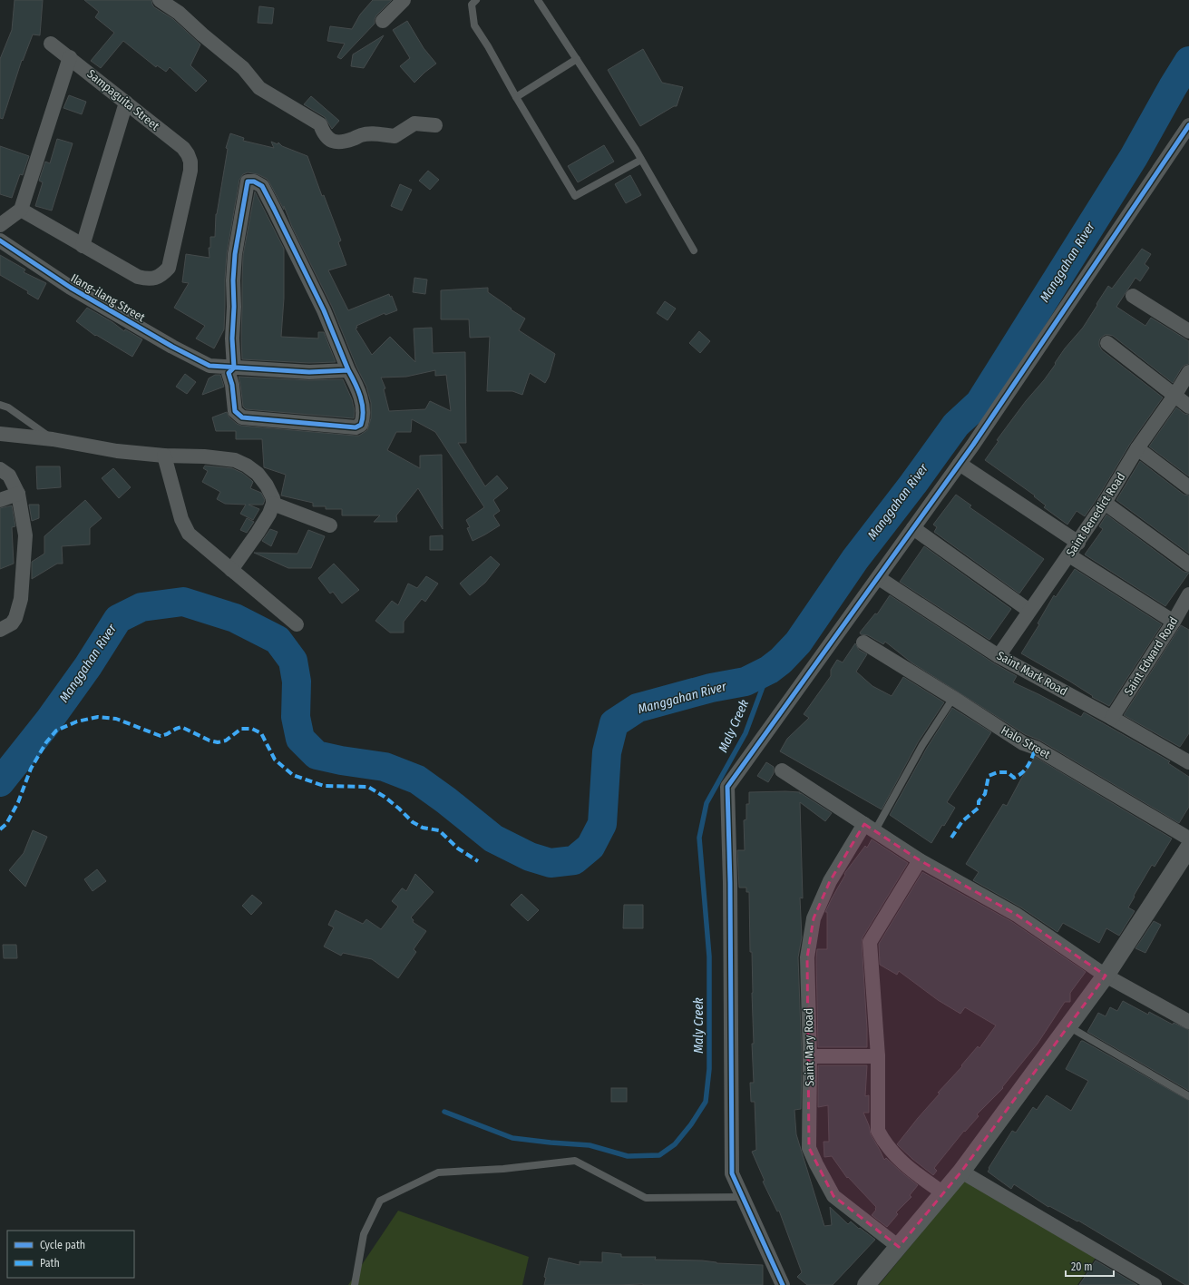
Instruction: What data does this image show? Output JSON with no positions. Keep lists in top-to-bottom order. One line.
{"streets":{"street":["Sampaguita Street","Ilang-ilang Street","Saint Benedict Road","Saint Edward Road","Saint Mark Road","Halo Street","Saint Mary Road"]},"crossings":[["Saint Benedict Road","Saint Mark Road"],["Saint Edward Road","Saint Mark Road"]],"water":["Manggahan River","Maly Creek"],"legend":["Cycle path","Path"],"scale_bar":"20 m"}
